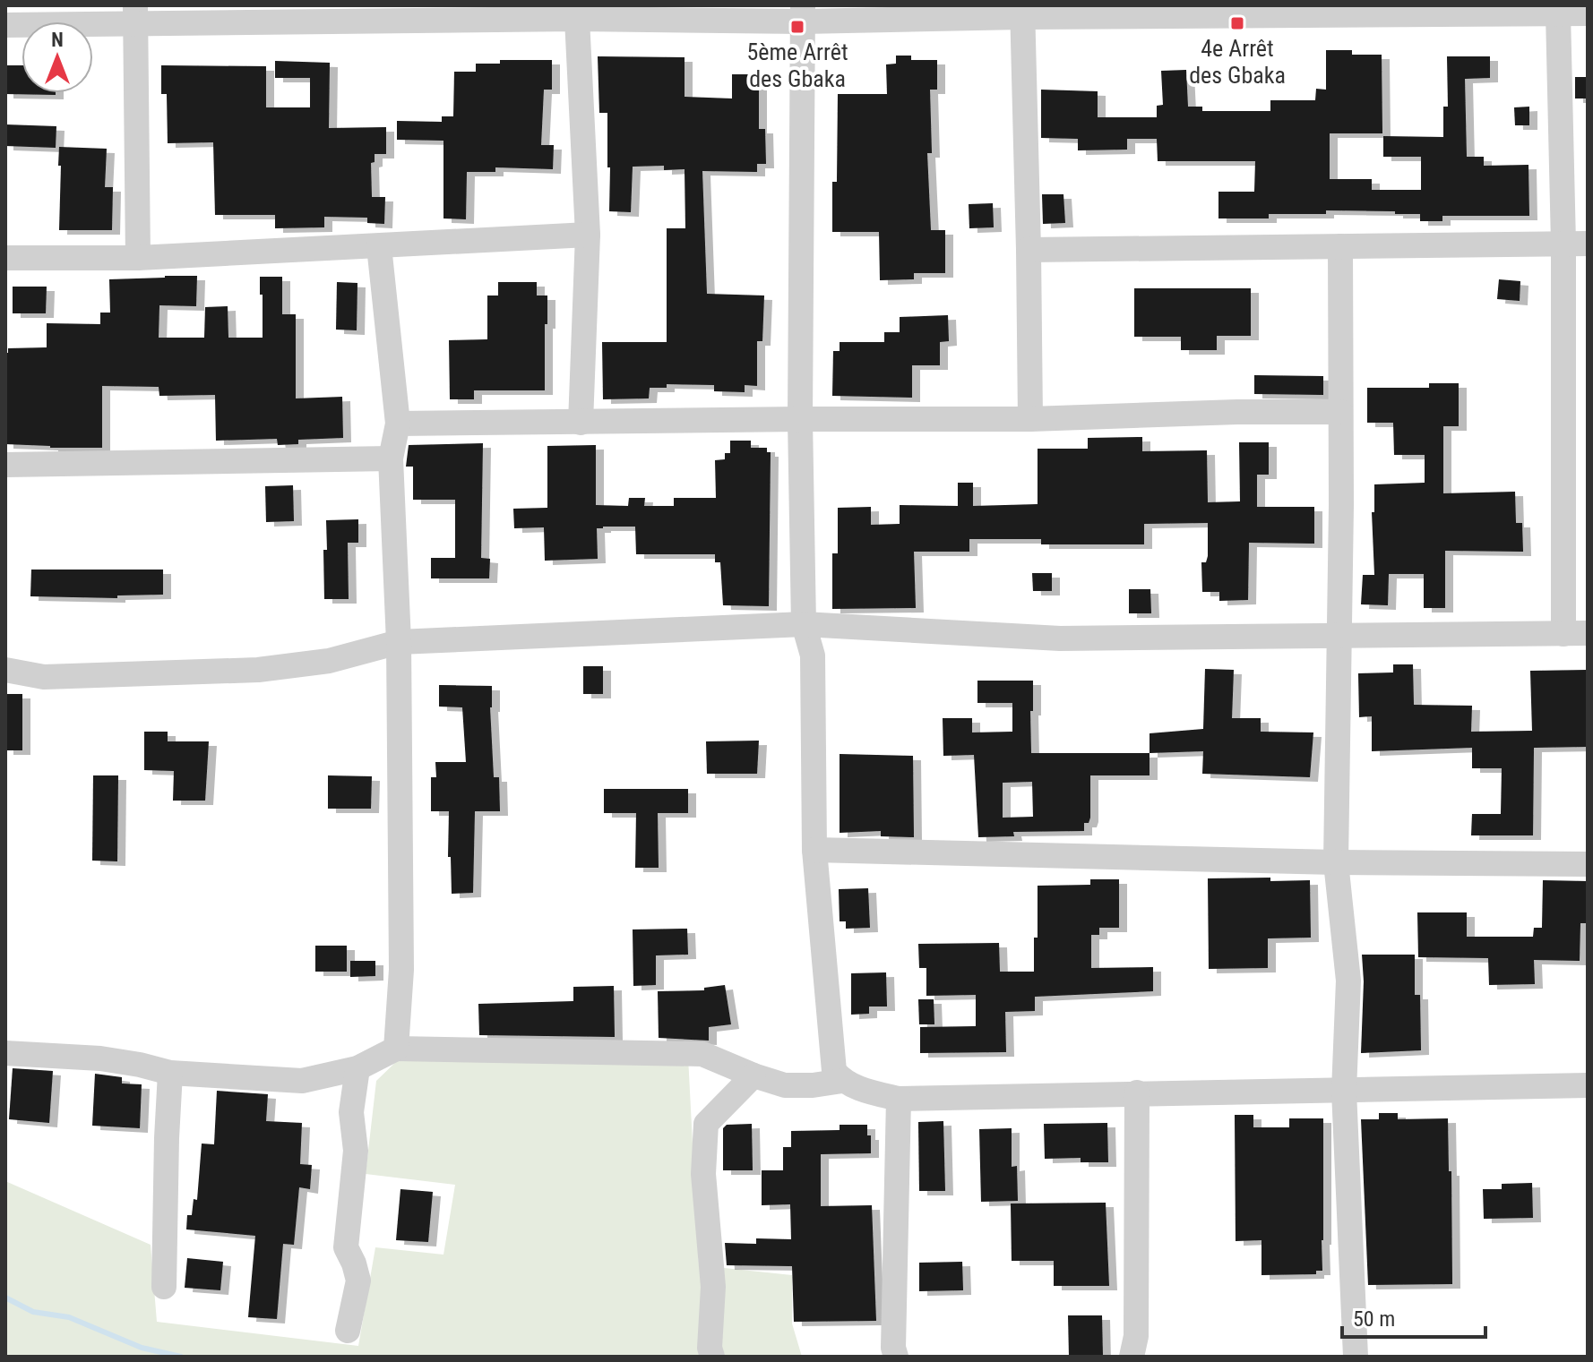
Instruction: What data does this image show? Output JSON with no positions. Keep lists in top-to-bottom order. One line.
{"places":{"transit":["4e Arrêt des Gbaka","5ème Arrêt des Gbaka"]},"scale_bar":"50 m","north":"top"}
